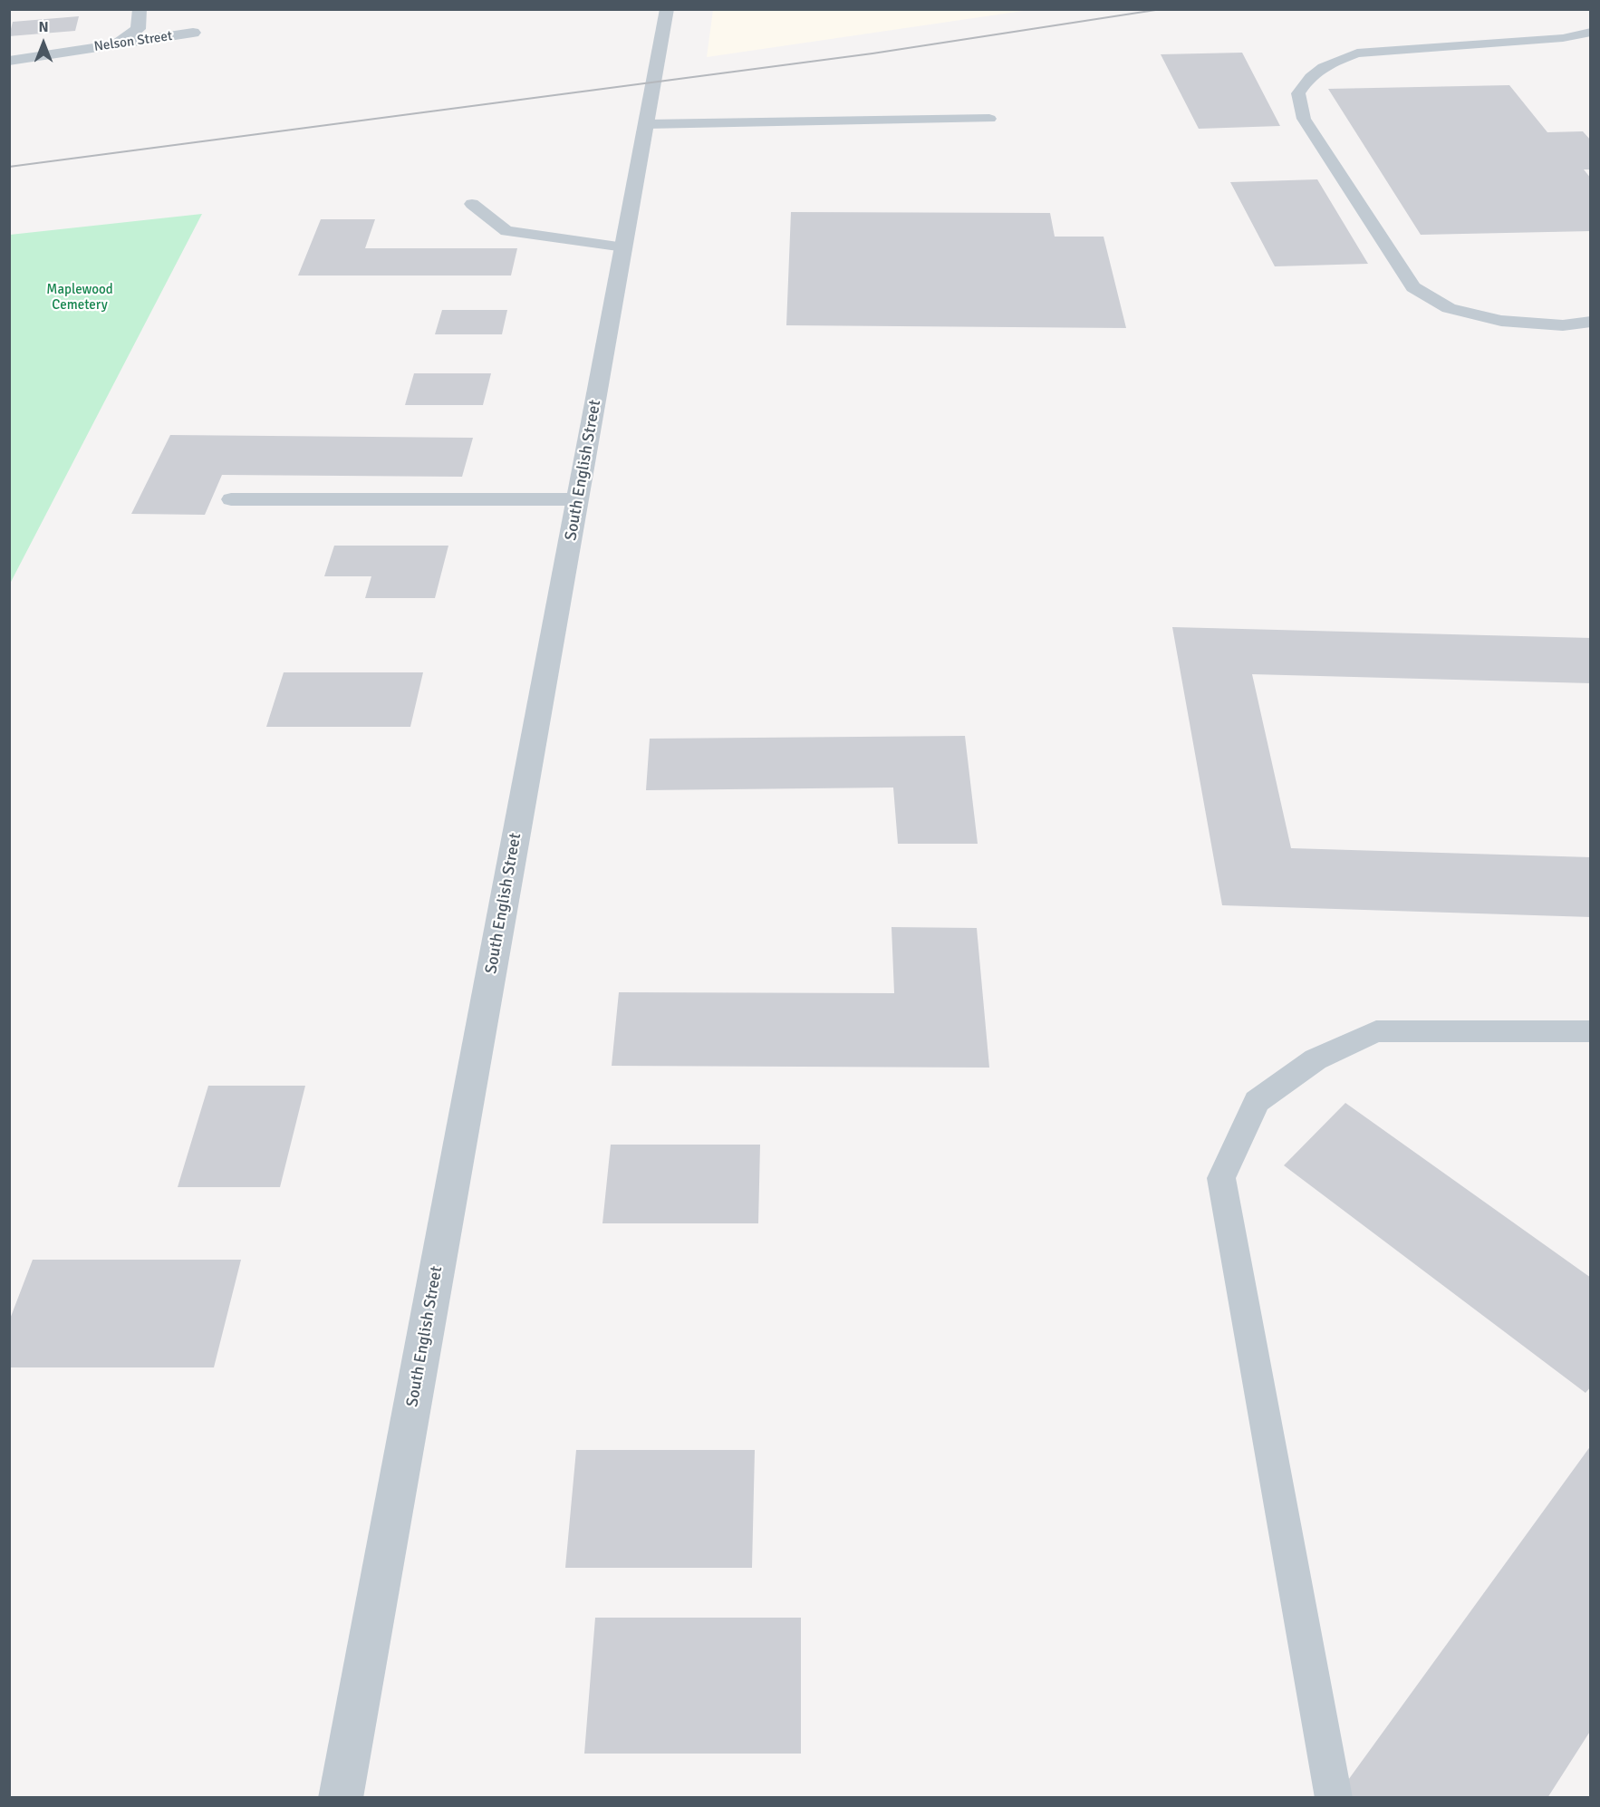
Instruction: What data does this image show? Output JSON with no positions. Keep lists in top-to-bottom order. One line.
{"streets":{"street":["Nelson Street","South English Street"]},"parks":["Maplewood Cemetery"],"north":"top"}
